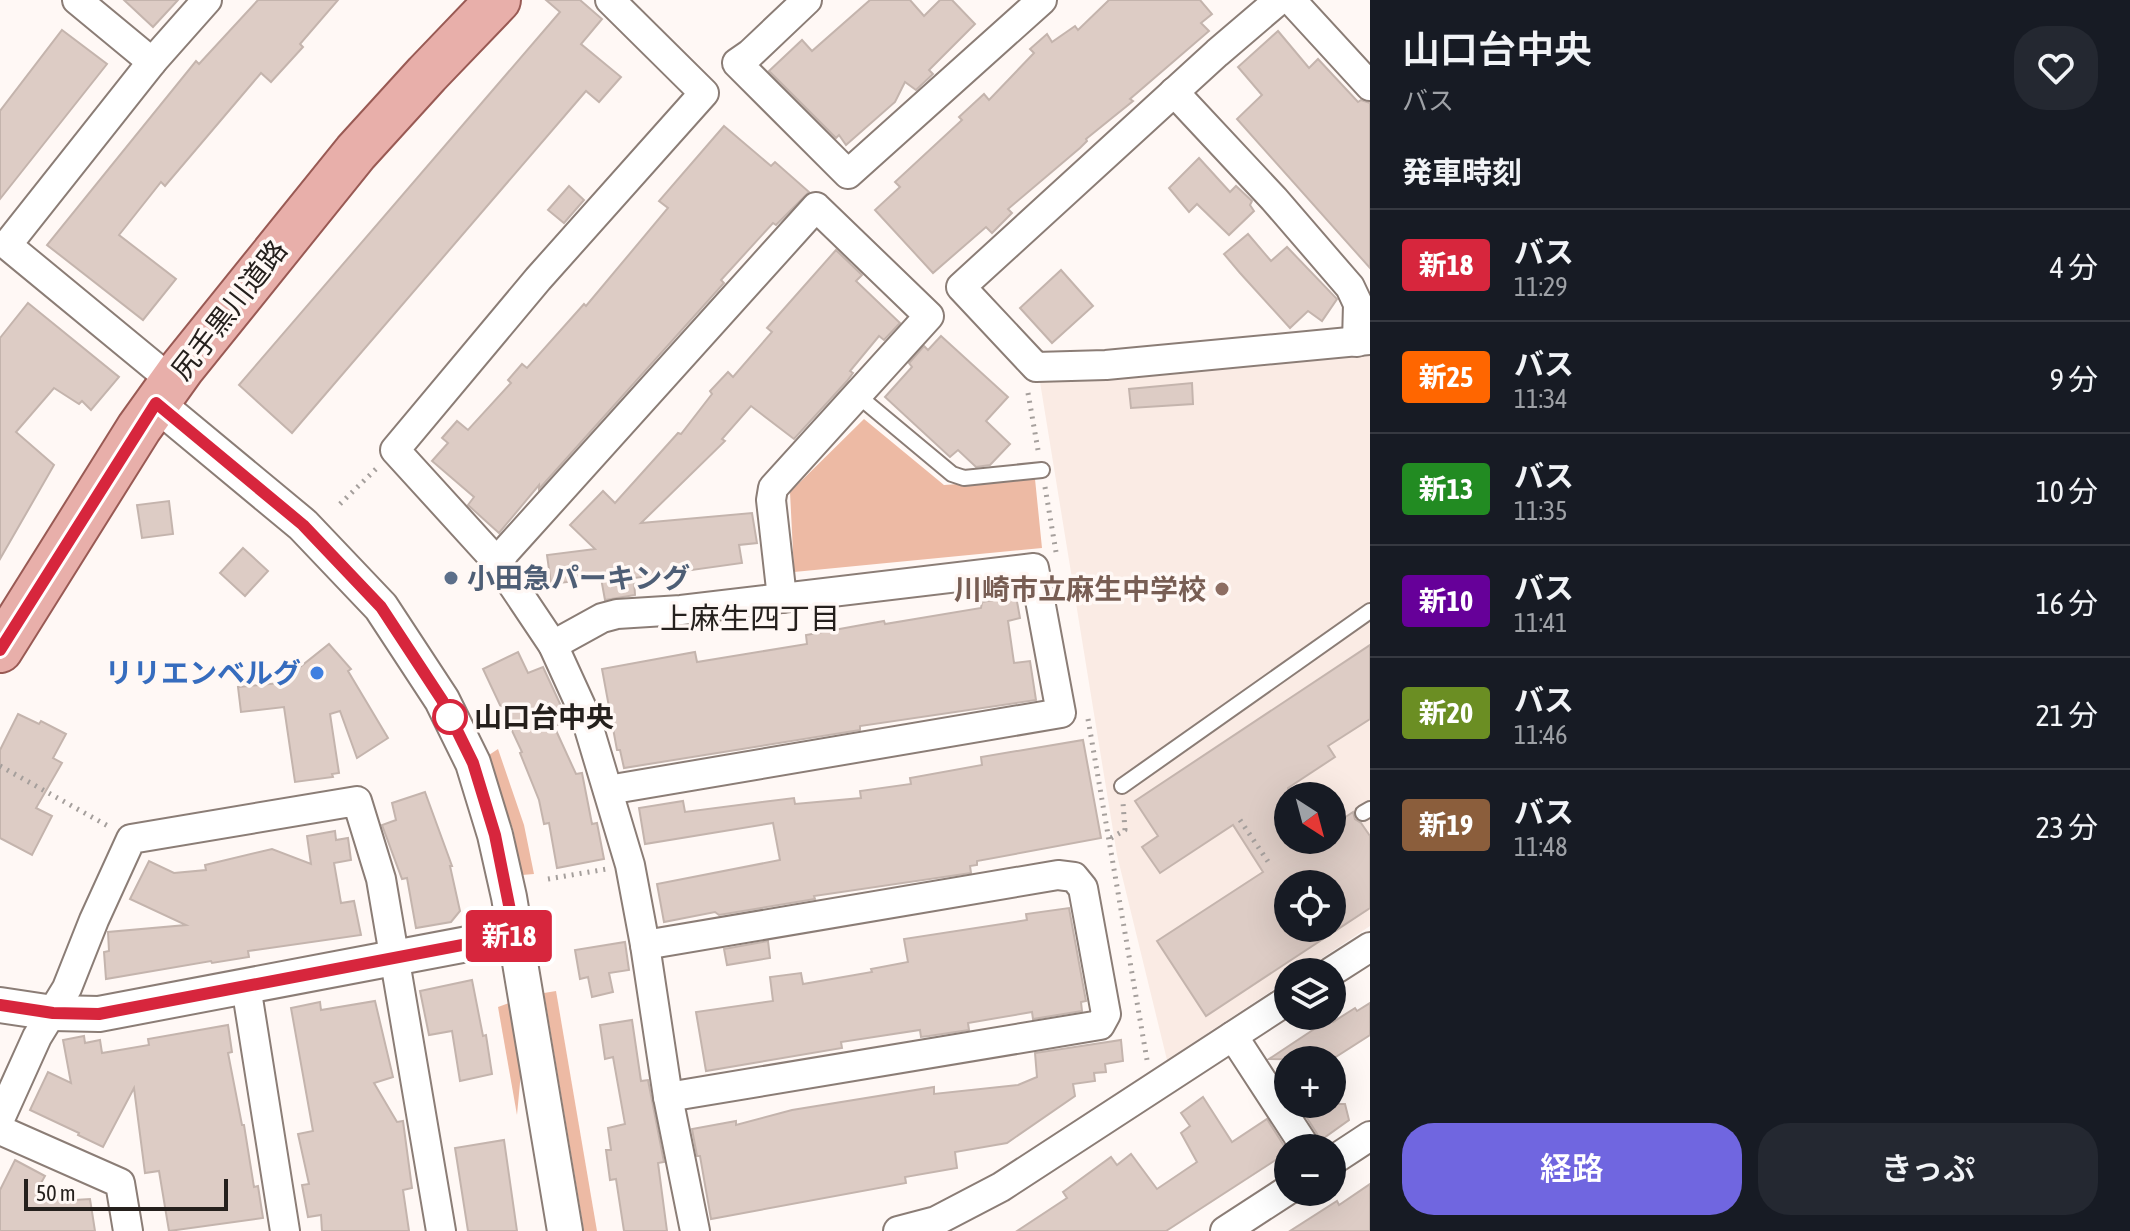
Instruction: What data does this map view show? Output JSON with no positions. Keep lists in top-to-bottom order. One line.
{"streets":{"main road":["尻手黒川道路"]},"districts":["上麻生四丁目"],"places":["小田急パーキング","川崎市立麻生中学校","リリエンベルグ","山口台中央"],"lines":["bus line 新18"],"scale_bar":"50 m","north":"bottom right","page":{"on_map":"新18","heading":[["山口台中央","バス"],"発車時刻"],"list":[{"mark":"新18","name":"バス","note":"11:29","value":"4 分"},{"mark":"新25","name":"バス","note":"11:34","value":"9 分"},{"mark":"新13","name":"バス","note":"11:35","value":"10 分"},{"mark":"新10","name":"バス","note":"11:41","value":"16 分"},{"mark":"新20","name":"バス","note":"11:46","value":"21 分"},{"mark":"新19","name":"バス","note":"11:48","value":"23 分"}],"map_buttons":["+","−"],"buttons":["経路","きっぷ"],"scale":"50 m"}}
